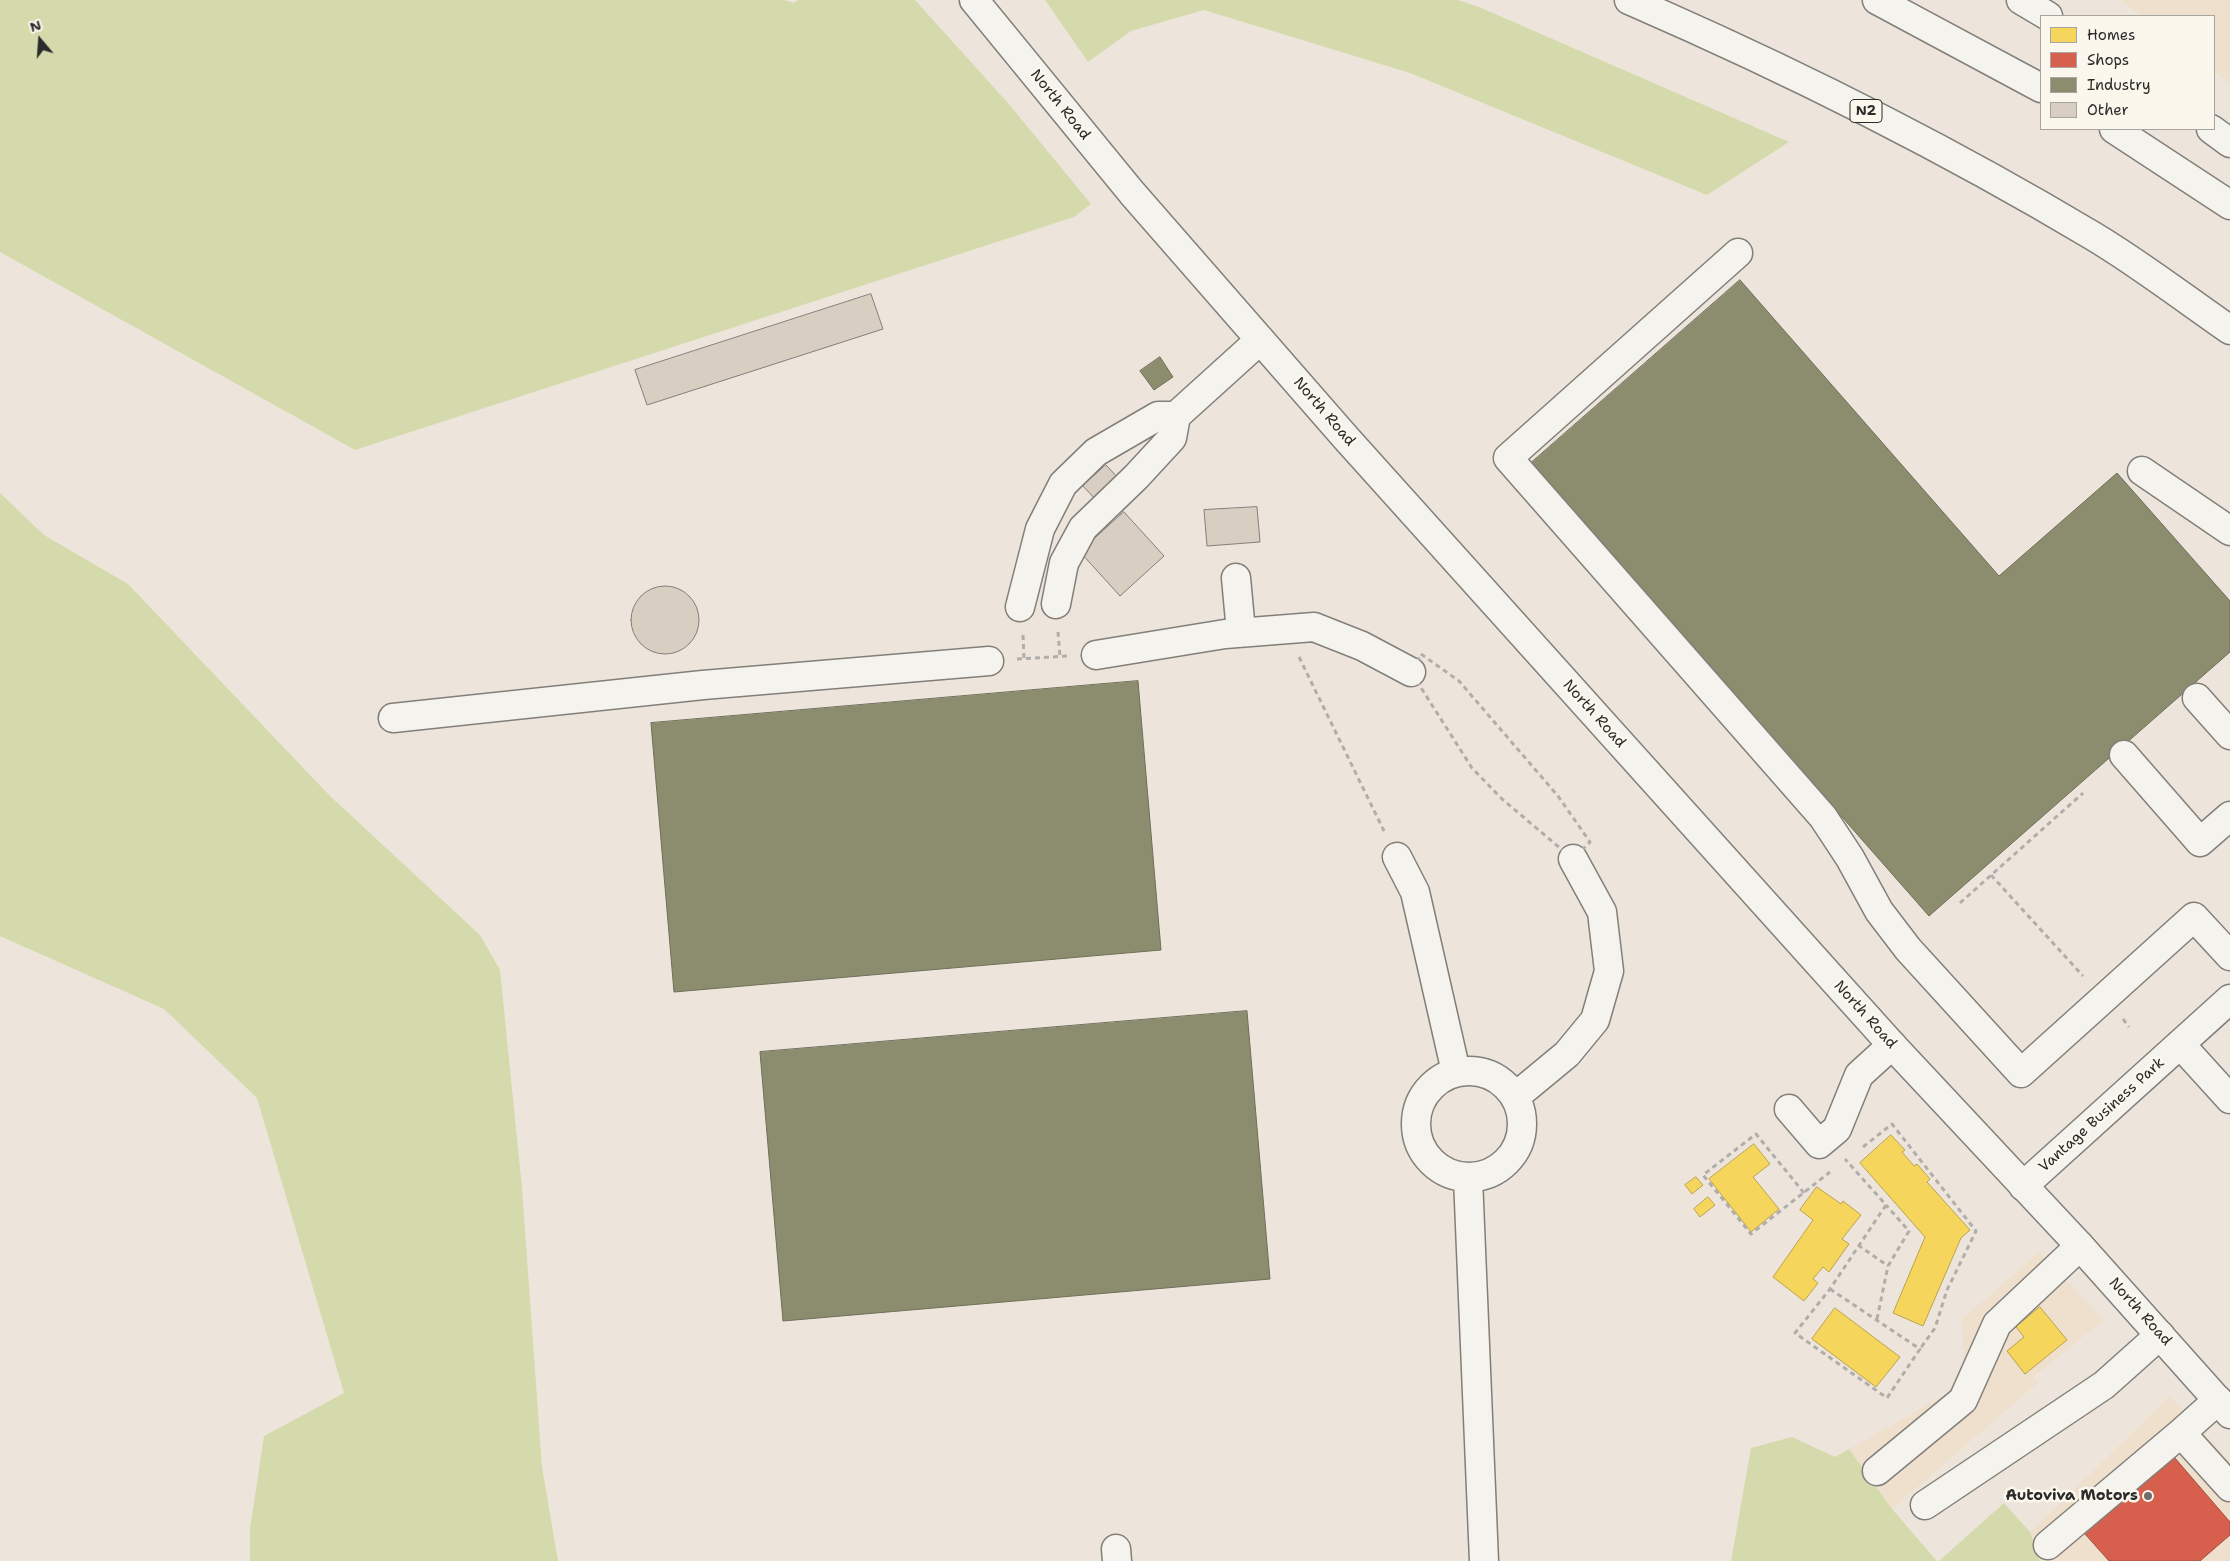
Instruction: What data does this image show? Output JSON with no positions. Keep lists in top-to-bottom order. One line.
{"streets":{"main road":["North Road","N2","Vantage Business Park"]},"crossings":[["North Road","Vantage Business Park"]],"places":["Autoviva Motors"],"legend":["Homes","Shops","Industry","Other"],"north":"top"}
